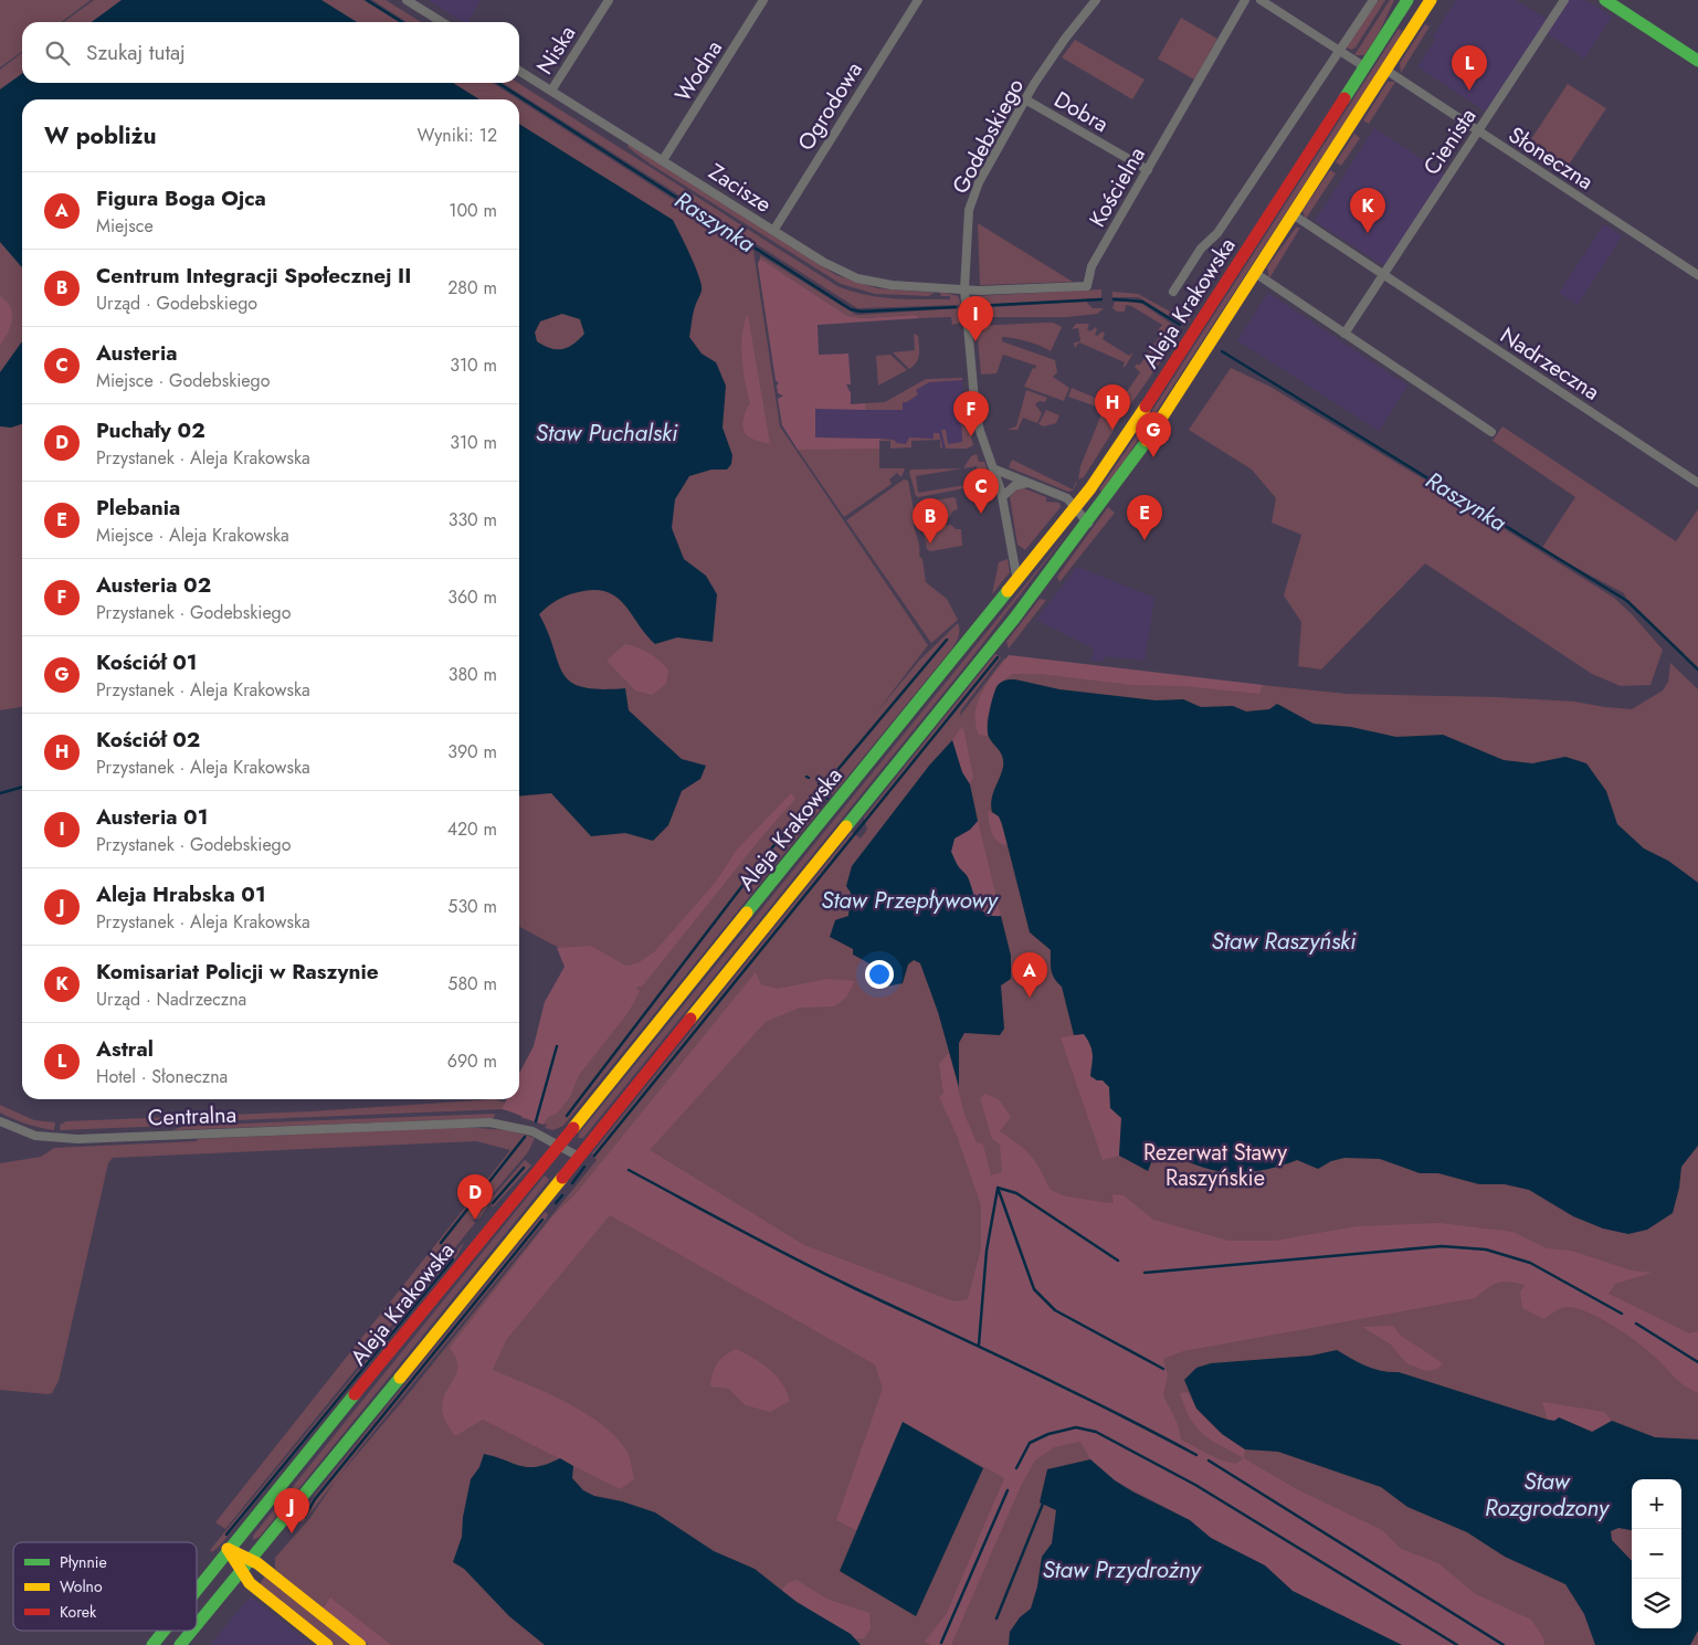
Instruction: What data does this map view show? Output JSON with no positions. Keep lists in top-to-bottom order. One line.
{"streets":{"main road":["Aleja Krakowska"],"street":["Niska","Wodna","Ogrodowa","Dobra","Godebskiego","Cienista","Słoneczna","Kościelna","Zacisze","Nadrzeczna","Centralna"]},"crossings":[["Niska","Zacisze"],["Wodna","Zacisze"],["Ogrodowa","Zacisze"],["Dobra","Godebskiego"],["Dobra","Kościelna"],["Godebskiego","Kościelna"],["Godebskiego","Zacisze"],["Godebskiego","Aleja Krakowska"],["Cienista","Słoneczna"],["Cienista","Nadrzeczna"],["Słoneczna","Aleja Krakowska"],["Kościelna","Zacisze"],["Aleja Krakowska","Nadrzeczna"],["Aleja Krakowska","Centralna"]],"water":["Raszynka","Staw Puchalski","Staw Przepływowy","Staw Raszyński","Staw Rozgrodzony","Staw Przydrożny"],"parks":["Rezerwat Stawy Raszyńskie"],"legend":["Płynnie","Wolno","Korek"],"page":{"search":"Szukaj tutaj","pins":["L","K","I","H","F","G","C","E","B","A","D","J"],"heading":["W pobliżu","Wyniki: 12"],"list":[{"mark":"A","name":"Figura Boga Ojca","note":"Miejsce","value":"100 m"},{"mark":"B","name":"Centrum Integracji Społecznej II","note":"Urząd · Godebskiego","value":"280 m"},{"mark":"C","name":"Austeria","note":"Miejsce · Godebskiego","value":"310 m"},{"mark":"D","name":"Puchały 02","note":"Przystanek · Aleja Krakowska","value":"310 m"},{"mark":"E","name":"Plebania","note":"Miejsce · Aleja Krakowska","value":"330 m"},{"mark":"F","name":"Austeria 02","note":"Przystanek · Godebskiego","value":"360 m"},{"mark":"G","name":"Kościół 01","note":"Przystanek · Aleja Krakowska","value":"380 m"},{"mark":"H","name":"Kościół 02","note":"Przystanek · Aleja Krakowska","value":"390 m"},{"mark":"I","name":"Austeria 01","note":"Przystanek · Godebskiego","value":"420 m"},{"mark":"J","name":"Aleja Hrabska 01","note":"Przystanek · Aleja Krakowska","value":"530 m"},{"mark":"K","name":"Komisariat Policji w Raszynie","note":"Urząd · Nadrzeczna","value":"580 m"},{"mark":"L","name":"Astral","note":"Hotel · Słoneczna","value":"690 m"}],"map_buttons":["+","−"]}}
